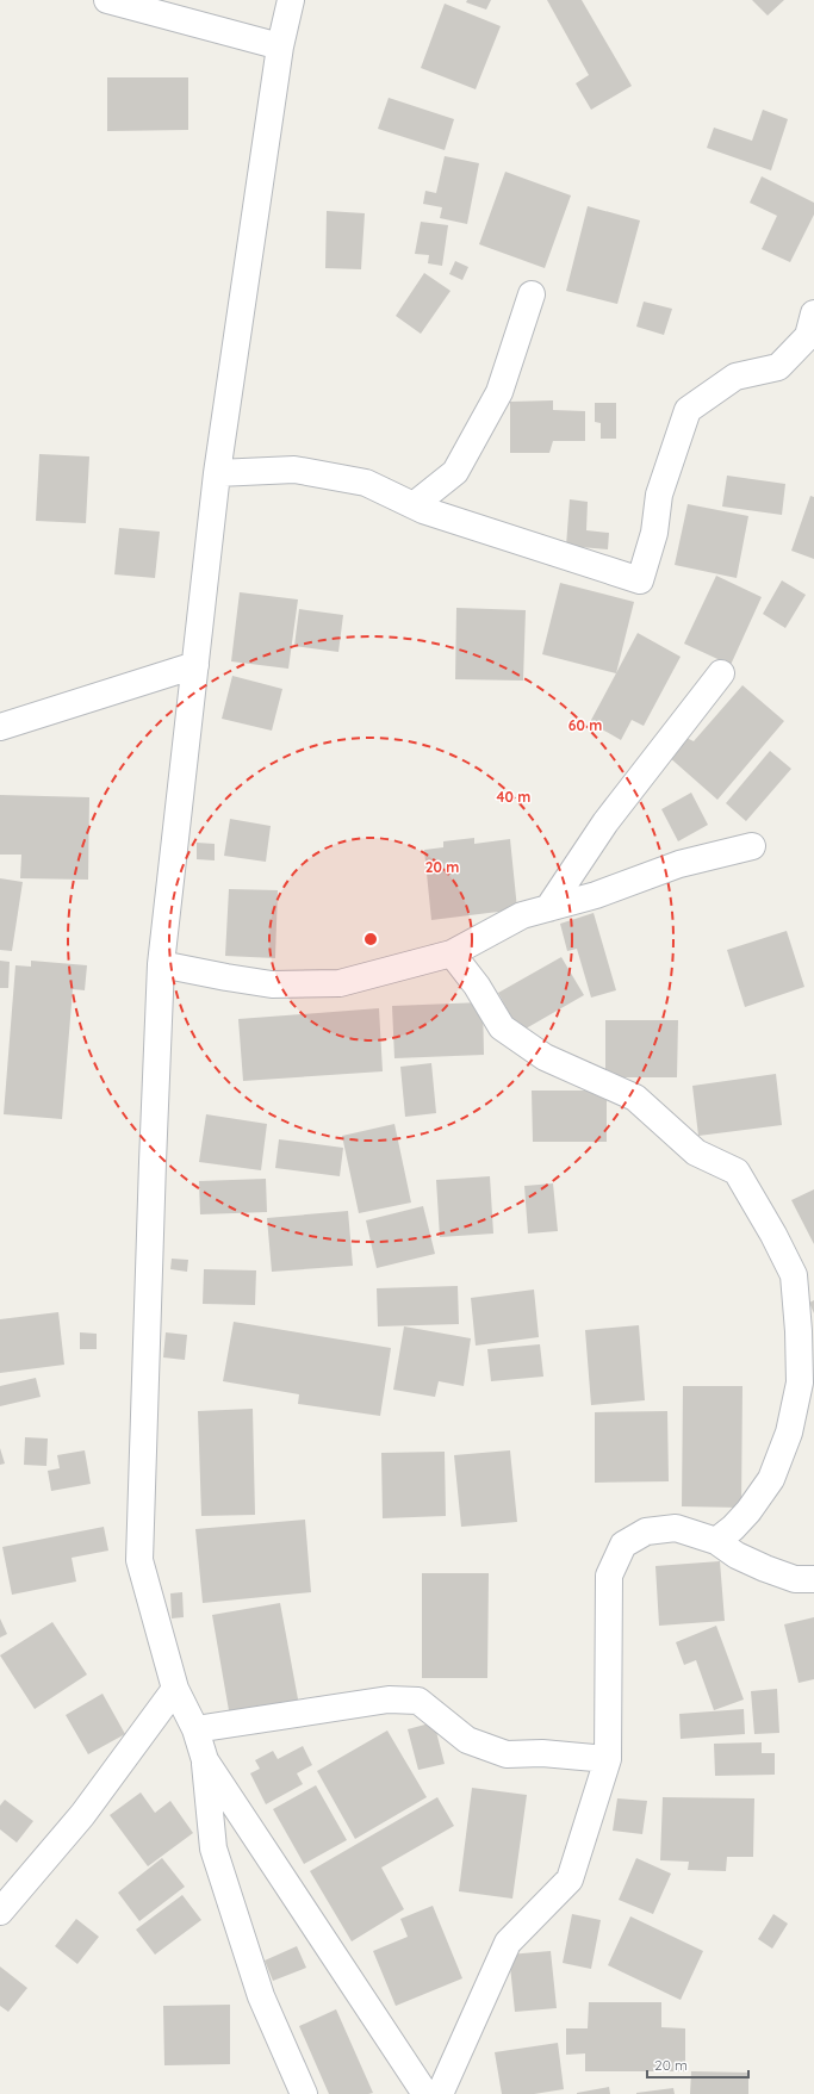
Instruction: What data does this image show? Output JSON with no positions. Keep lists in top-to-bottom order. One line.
{"scale_bar":"20 m","rings":["60 m","40 m","20 m"]}
